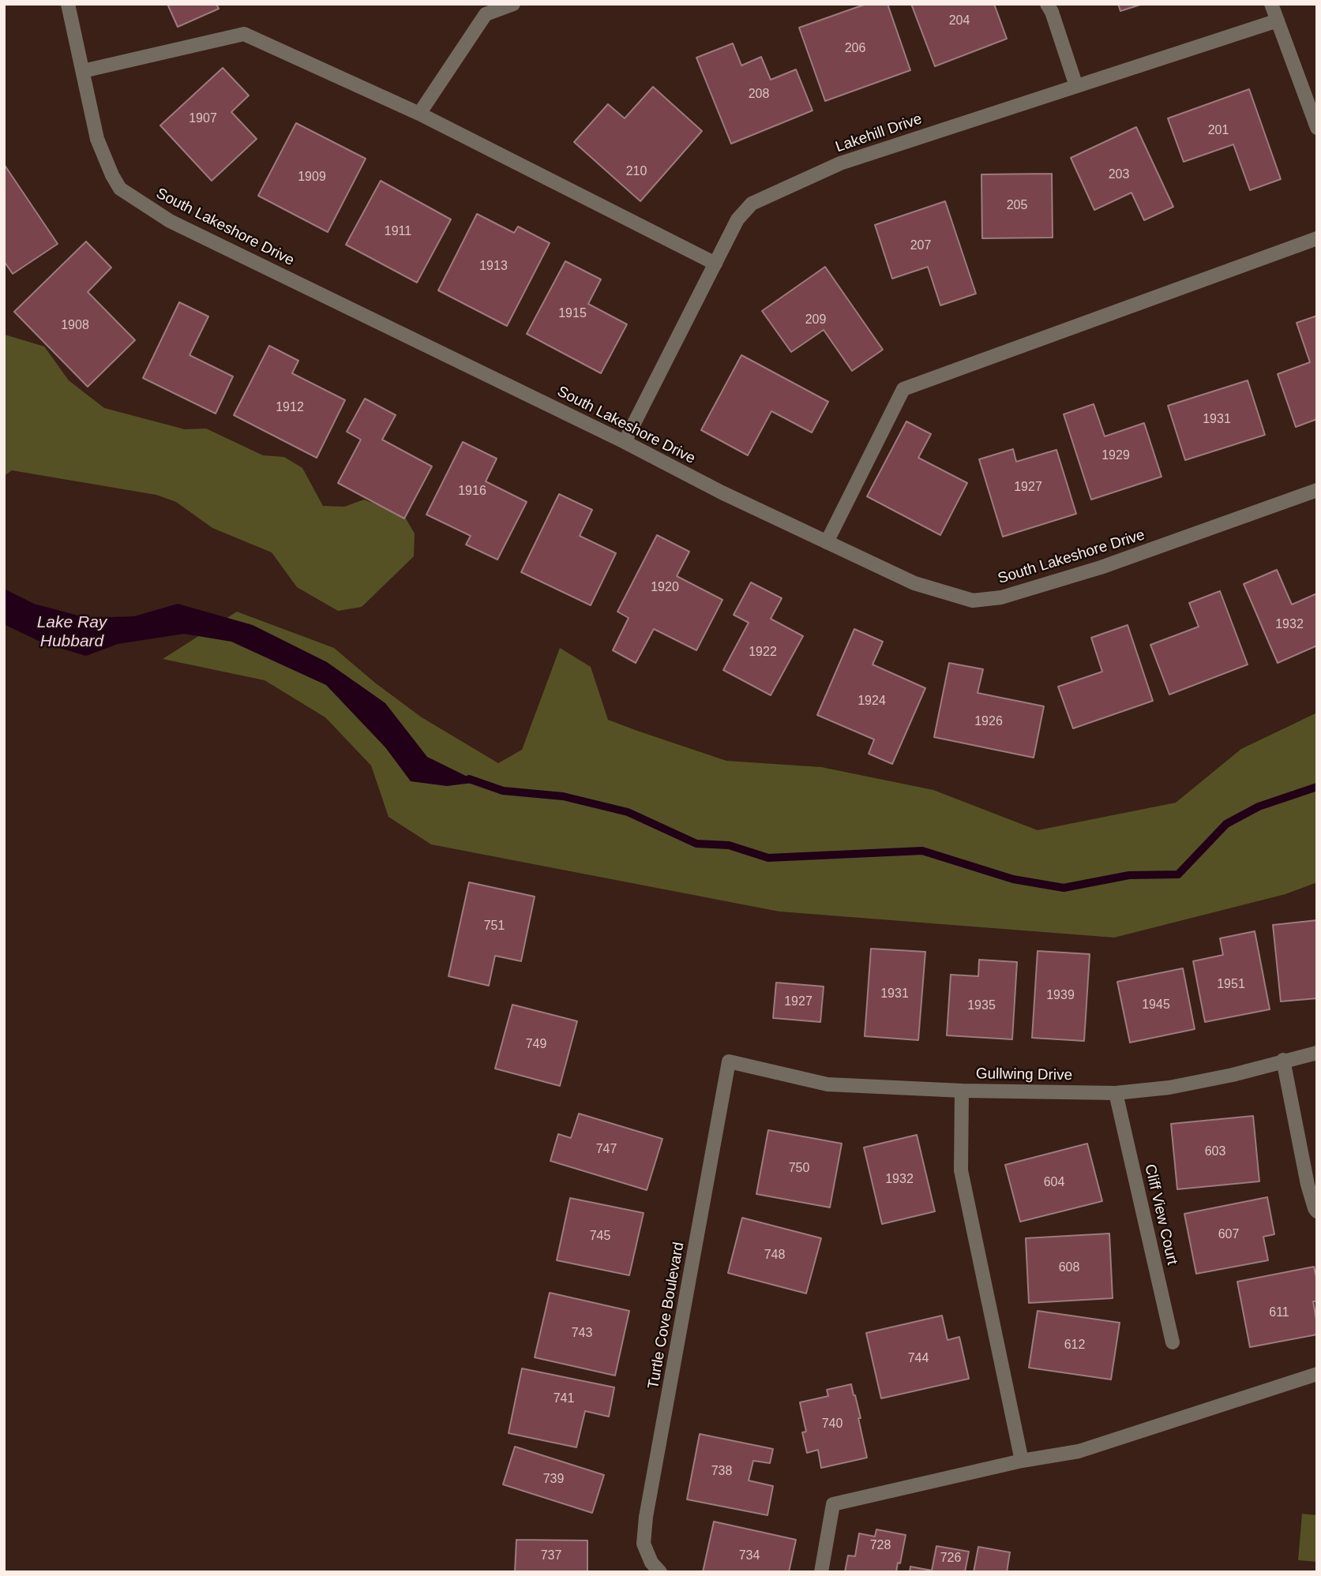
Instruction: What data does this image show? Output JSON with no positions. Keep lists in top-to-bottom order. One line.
{"streets":{"street":["Lakehill Drive","South Lakeshore Drive","Gullwing Drive","Cliff View Court","Turtle Cove Boulevard"]},"crossings":[["Lakehill Drive","South Lakeshore Drive"],["Gullwing Drive","Cliff View Court"],["Gullwing Drive","Turtle Cove Boulevard"]],"water":["Lake Ray Hubbard"],"house_numbers":["204","206","208","1907","201","210","203","1909","205","1911","207","1913","1915","209","1908","1912","1931","1929","1927","1916","1920","1932","1922","1924","1926","751","1951","1931","1939","1927","1945","1935","749","747","603","750","1932","604","607","745","748","608","611","743","612","744","741","740","738","739","728","737","734","726"]}
